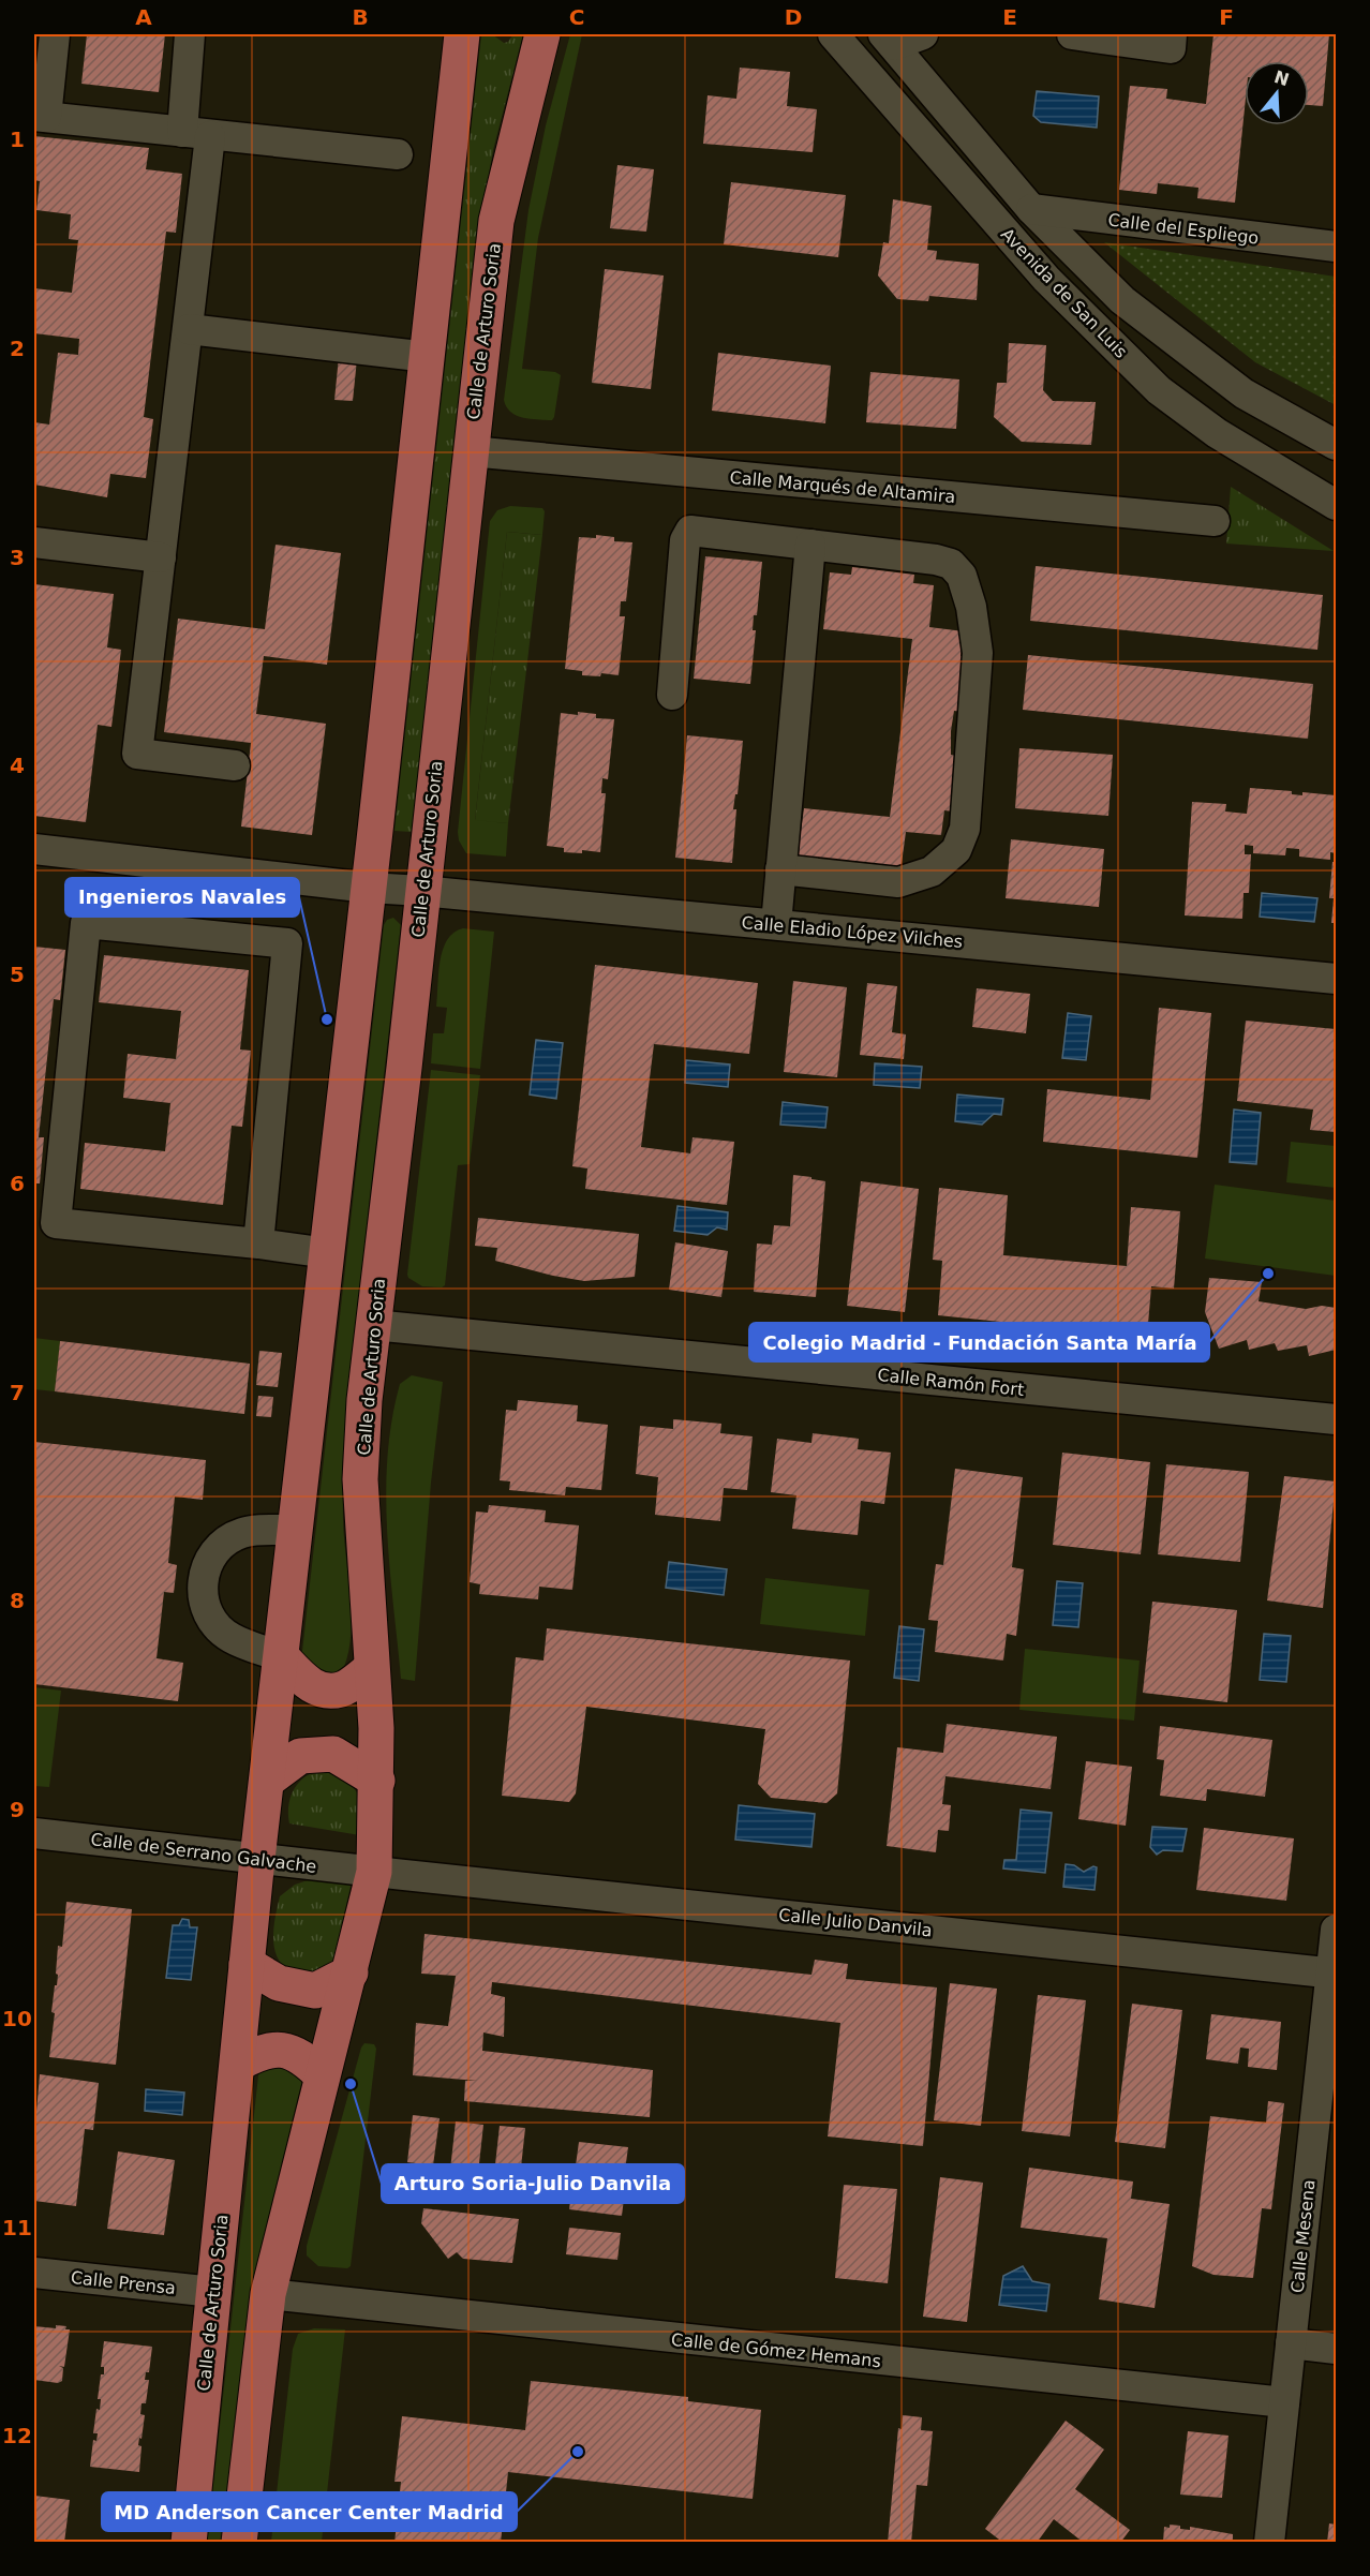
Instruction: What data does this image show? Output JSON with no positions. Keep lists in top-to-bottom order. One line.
{"streets":{"main road":["Calle de Arturo Soria"],"street":["Calle del Espliego","Avenida de San Luis","Calle Marqués de Altamira","Calle Eladio López Vilches","Calle Ramón Fort","Calle de Serrano Galvache","Calle Julio Danvila","Calle Mesena","Calle Prensa","Calle de Gómez Hemans"]},"crossings":[["Calle del Espliego","Avenida de San Luis"],["Calle de Arturo Soria","Calle Marqués de Altamira"],["Calle de Arturo Soria","Calle Eladio López Vilches"],["Calle de Arturo Soria","Calle Ramón Fort"],["Calle de Arturo Soria","Calle de Serrano Galvache"],["Calle de Arturo Soria","Calle Julio Danvila"],["Calle de Arturo Soria","Calle Prensa"],["Calle de Arturo Soria","Calle de Gómez Hemans"],["Calle de Serrano Galvache","Calle Julio Danvila"],["Calle Julio Danvila","Calle Mesena"],["Calle Mesena","Calle de Gómez Hemans"]],"places":["Ingenieros Navales","Colegio Madrid - Fundación Santa María","Arturo Soria-Julio Danvila","MD Anderson Cancer Center Madrid"],"north":"top","grid":{"columns":["A","B","C","D","E","F"],"rows":["1","2","3","4","5","6","7","8","9","10","11","12"]}}
